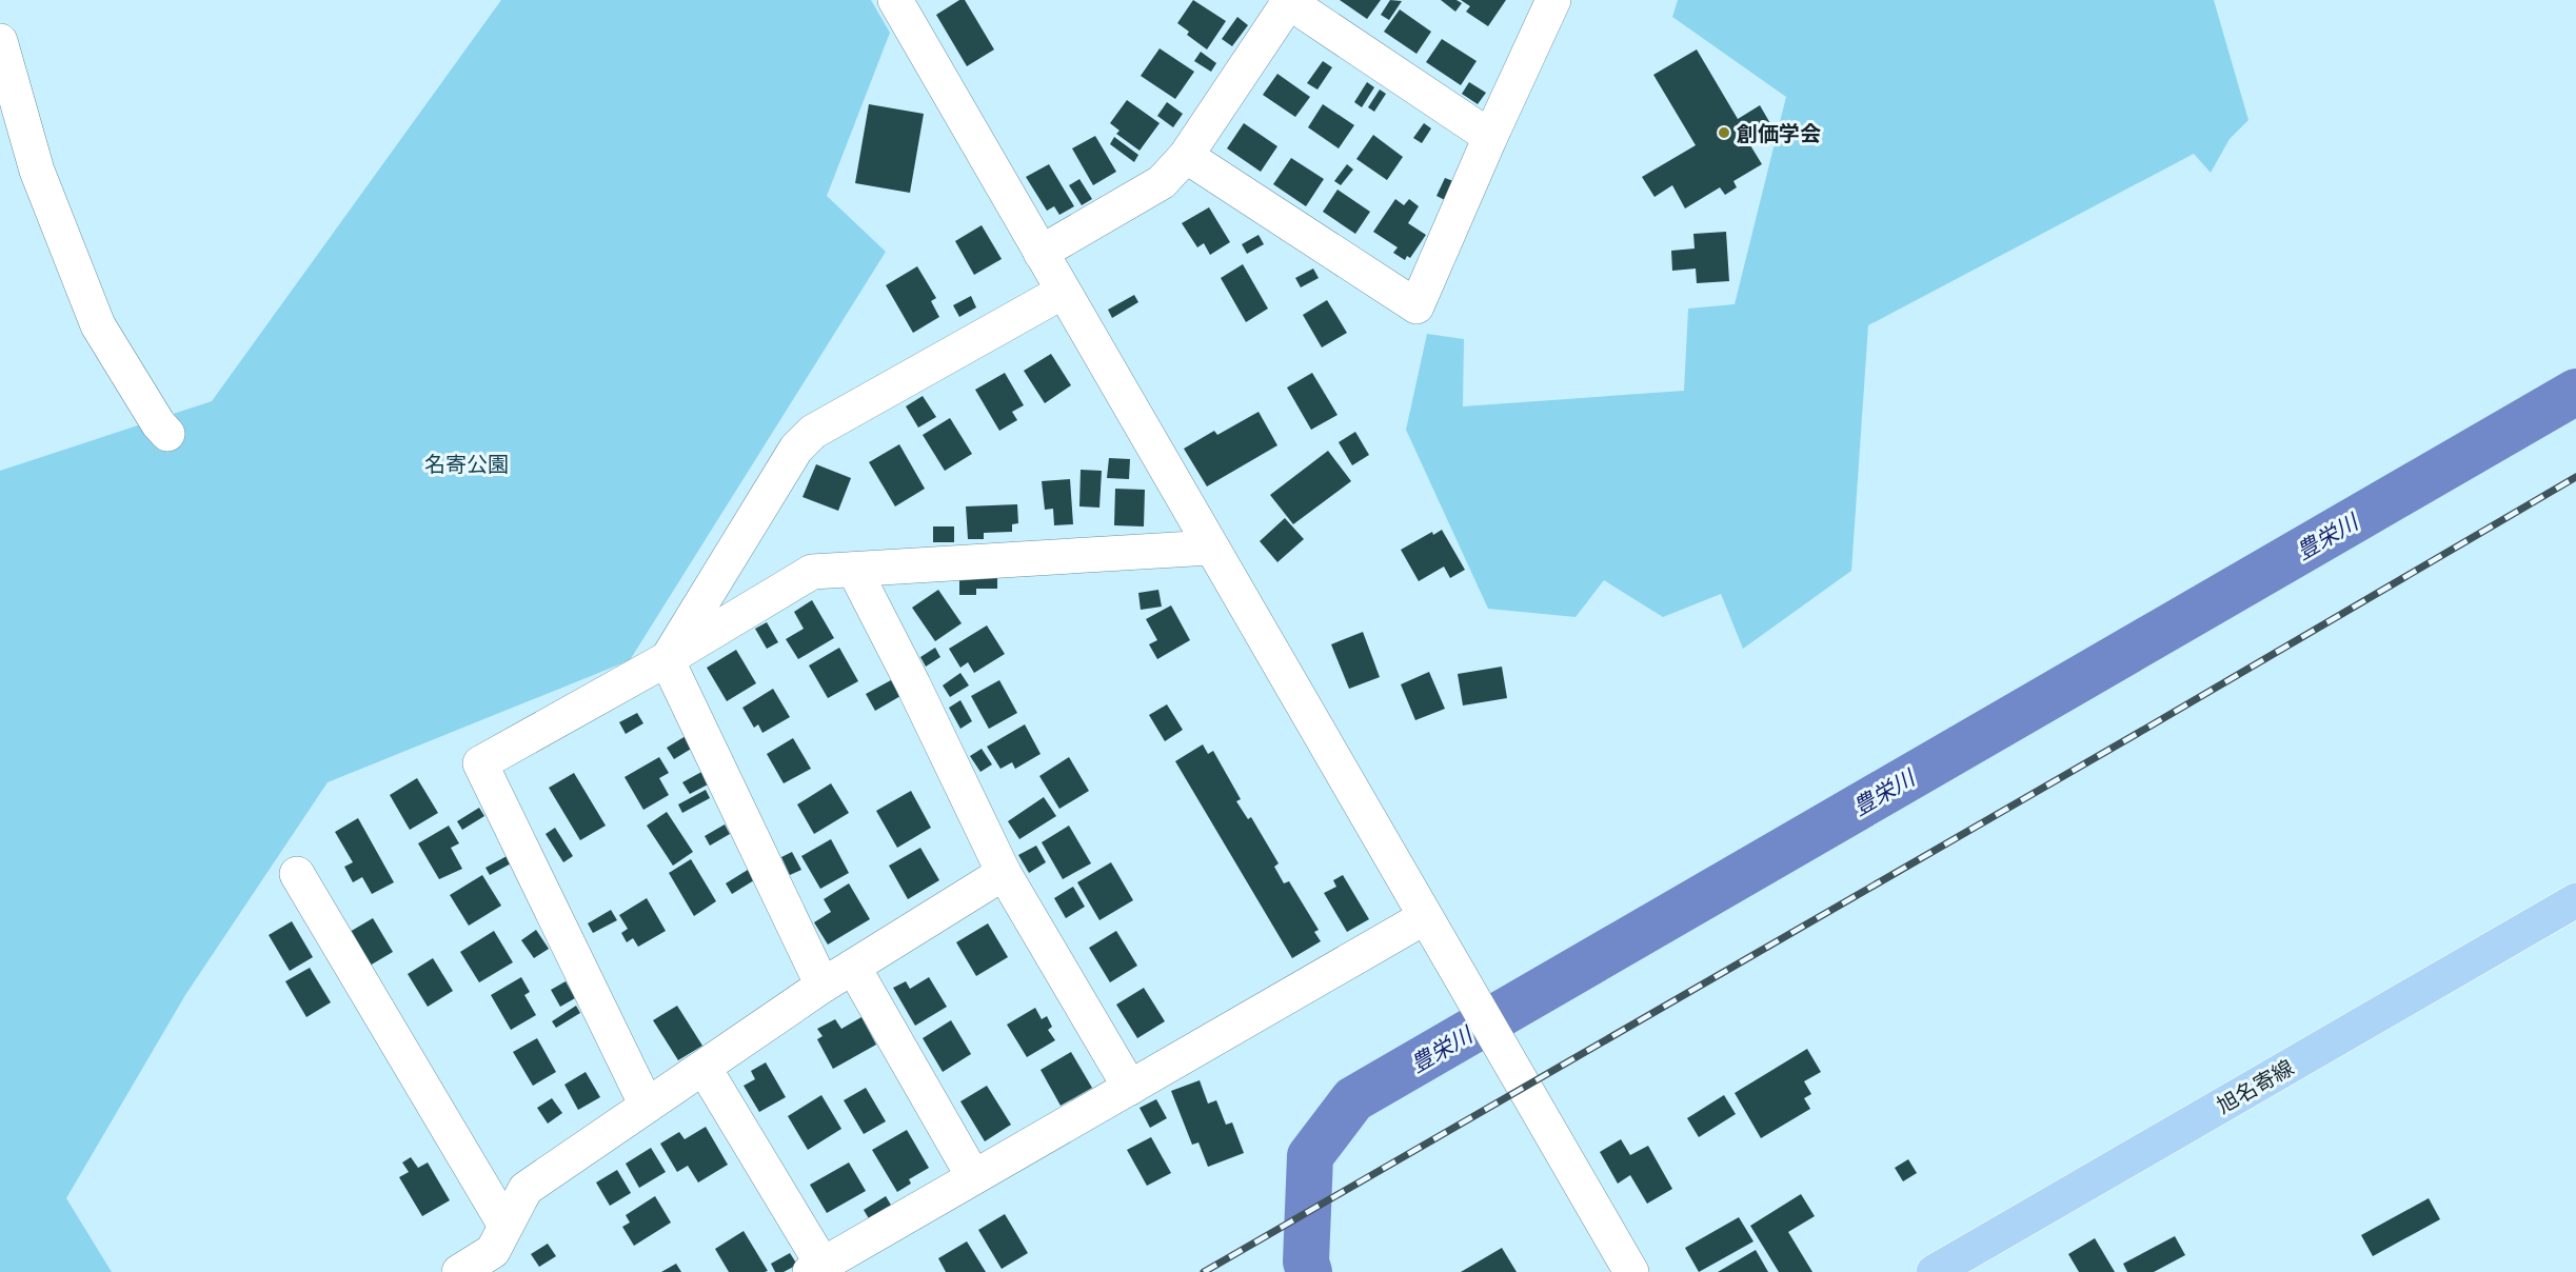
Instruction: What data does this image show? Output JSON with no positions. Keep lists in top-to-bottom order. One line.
{"streets":{"main road":["旭名寄線"]},"water":["豊栄川"],"parks":["名寄公園"],"places":["創価学会"]}
